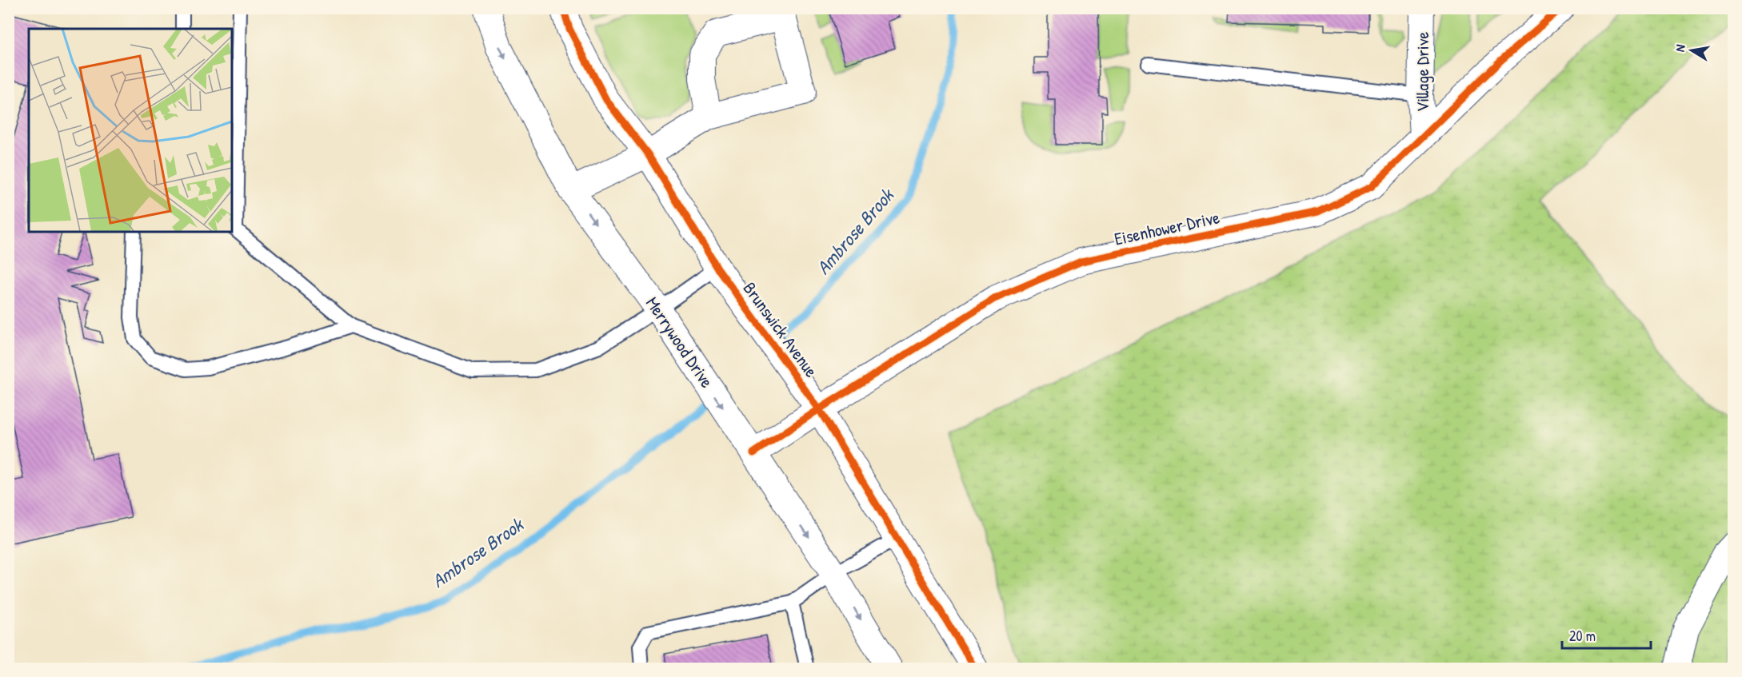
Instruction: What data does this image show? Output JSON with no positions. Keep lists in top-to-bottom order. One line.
{"streets":{"street":["Village Drive","Eisenhower Drive","Brunswick Avenue","Merrywood Drive"]},"crossings":[["Village Drive","Eisenhower Drive"],["Eisenhower Drive","Brunswick Avenue"],["Eisenhower Drive","Merrywood Drive"]],"one_way":["Merrywood Drive"],"water":["Ambrose Brook"],"scale_bar":"20 m","north":"left"}
